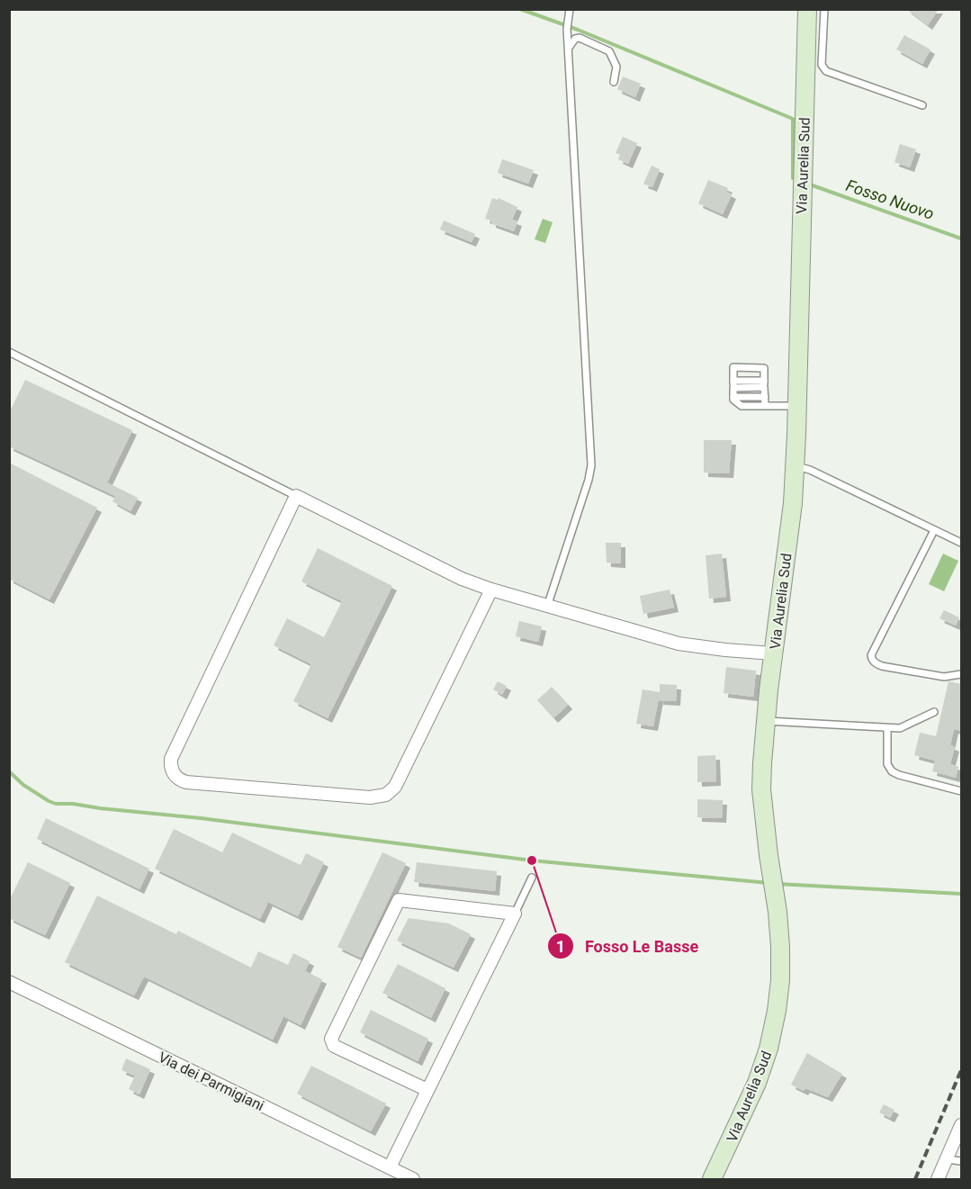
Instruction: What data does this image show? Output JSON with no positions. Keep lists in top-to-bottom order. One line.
{"streets":{"main road":["Via Aurelia Sud"],"street":["Via dei Parmigiani"]},"water":["Fosso Nuovo"],"places":["Fosso Le Basse"]}
